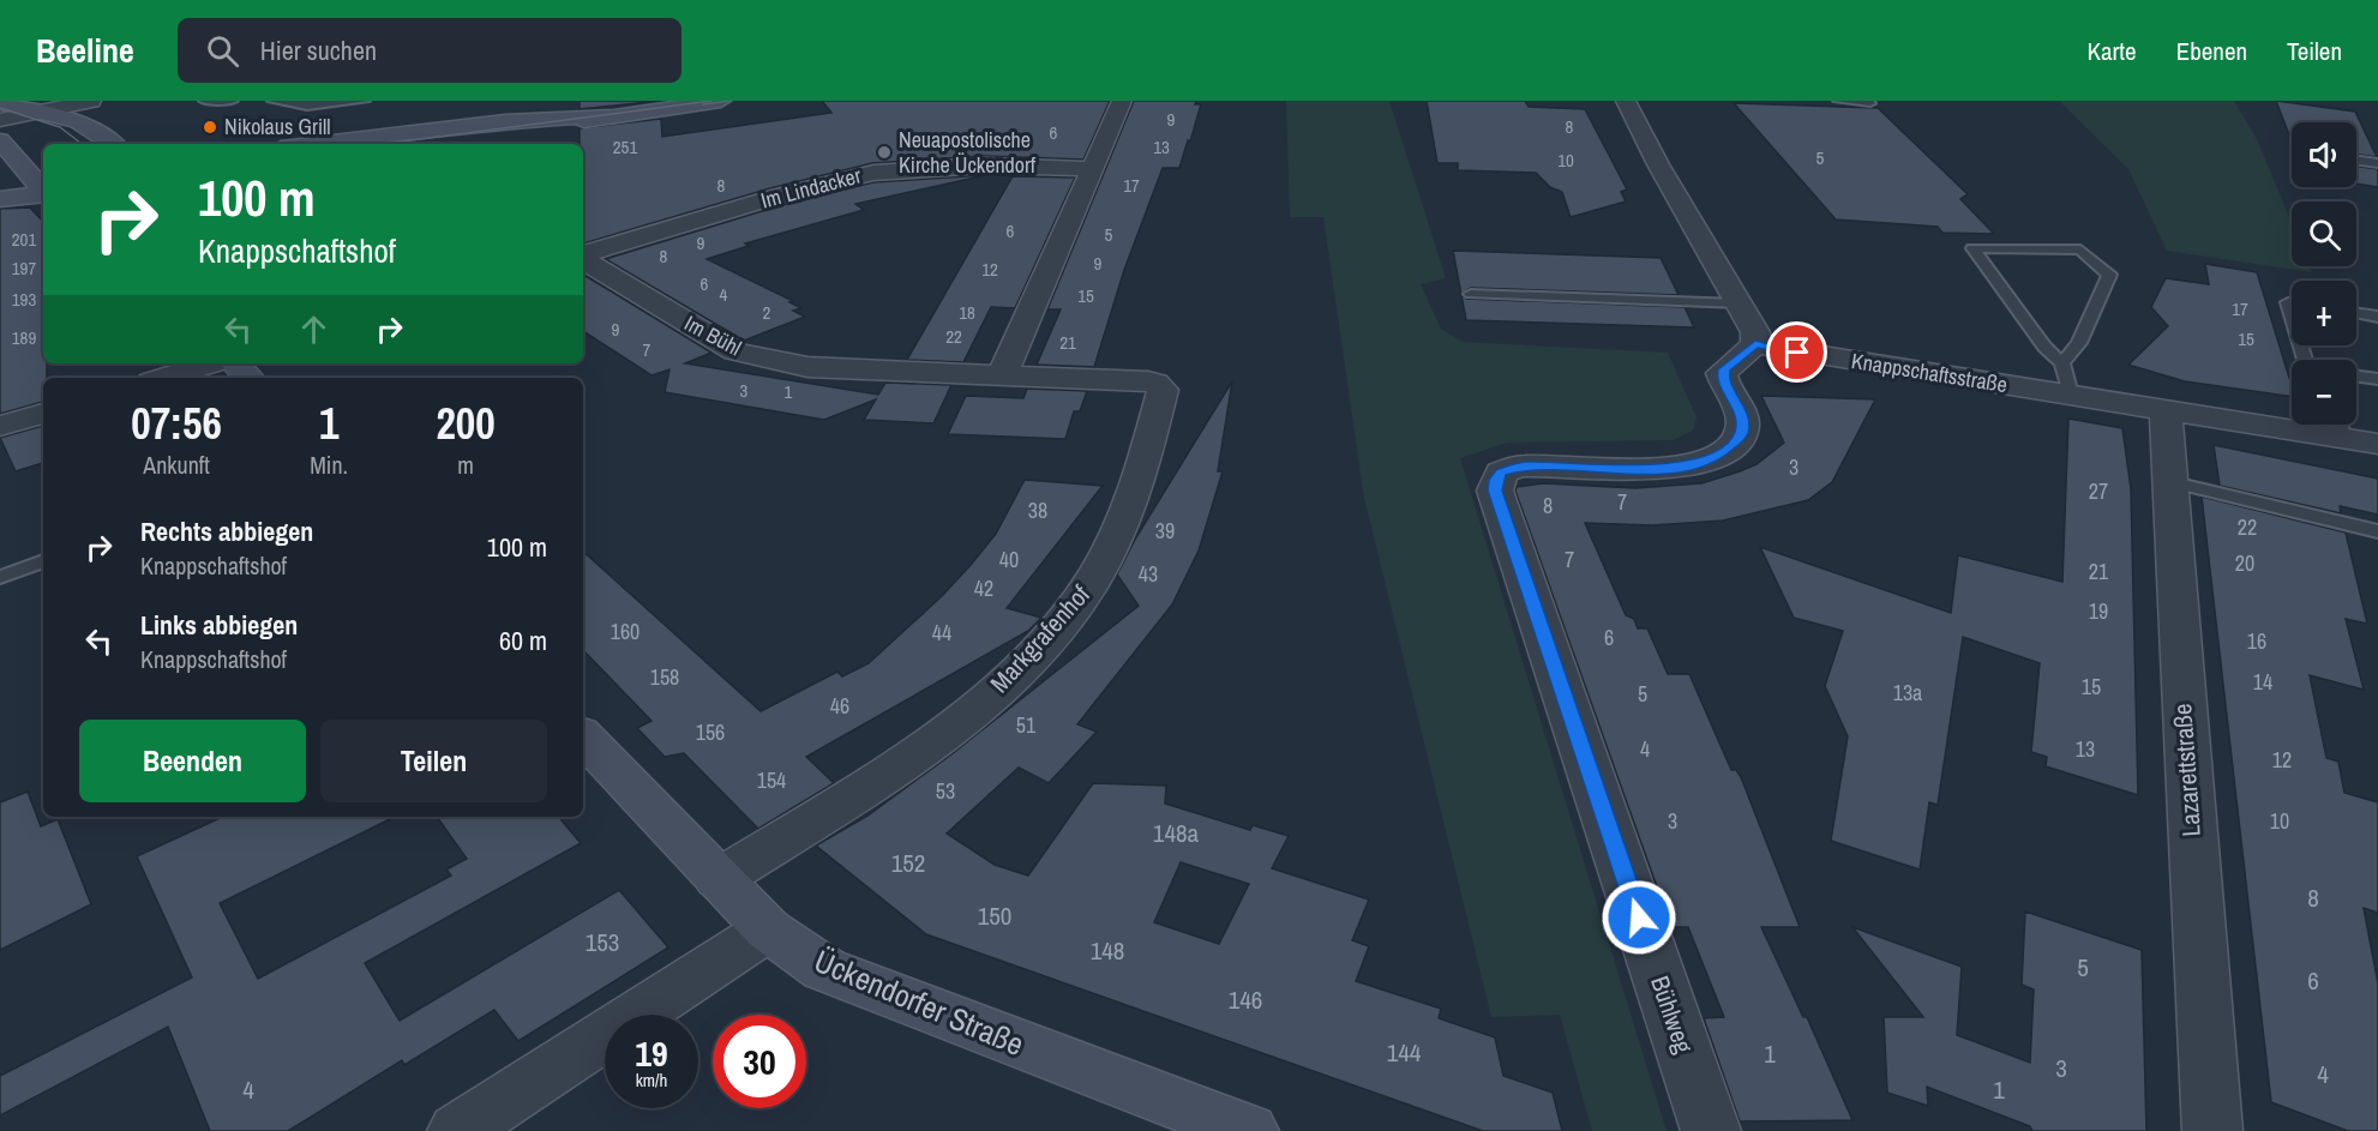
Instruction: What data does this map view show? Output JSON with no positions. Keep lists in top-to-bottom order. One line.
{"streets":{"main road":["Ückendorfer Straße"],"street":["Im Lindacker","Im Bühl","Knappschaftsstraße","Markgrafenhof","Lazarettstraße","Bühlweg"]},"crossings":[["Im Bühl","Markgrafenhof"],["Knappschaftsstraße","Lazarettstraße"],["Knappschaftsstraße","Bühlweg"],["Markgrafenhof","Ückendorfer Straße"]],"places":["Nikolaus Grill","Neuapostolische Kirche Ückendorf"],"house_numbers":["9","8","6","251","13","5","10","8","17","6","5","201","9","8","9","197","12","6","4","15","193","17","2","18","9","22","189","15","21","7","3","1","3","27","7","8","38","22","39","40","7","20","21","43","42","19","160","44","6","16","158","14","15","13a","5","46","51","156","4","13","12","154","53","3","10","148a","152","8","150","153","148","5","6","146","144","1","3","4","4","1"],"page":{"header":"Beeline","search":"Hier suchen","nav":["Karte","Ebenen","Teilen"],"map_buttons":["+","−"],"turn":["100 m","Knappschaftshof"],"eta":["07:56","Ankunft","1","Min.","200","m"],"list":[{"name":"Rechts abbiegen","note":"Knappschaftshof","value":"100 m"},{"name":"Links abbiegen","note":"Knappschaftshof","value":"60 m"}],"buttons":["Beenden","Teilen"],"speed":"19 km/h","limit":"30"}}
